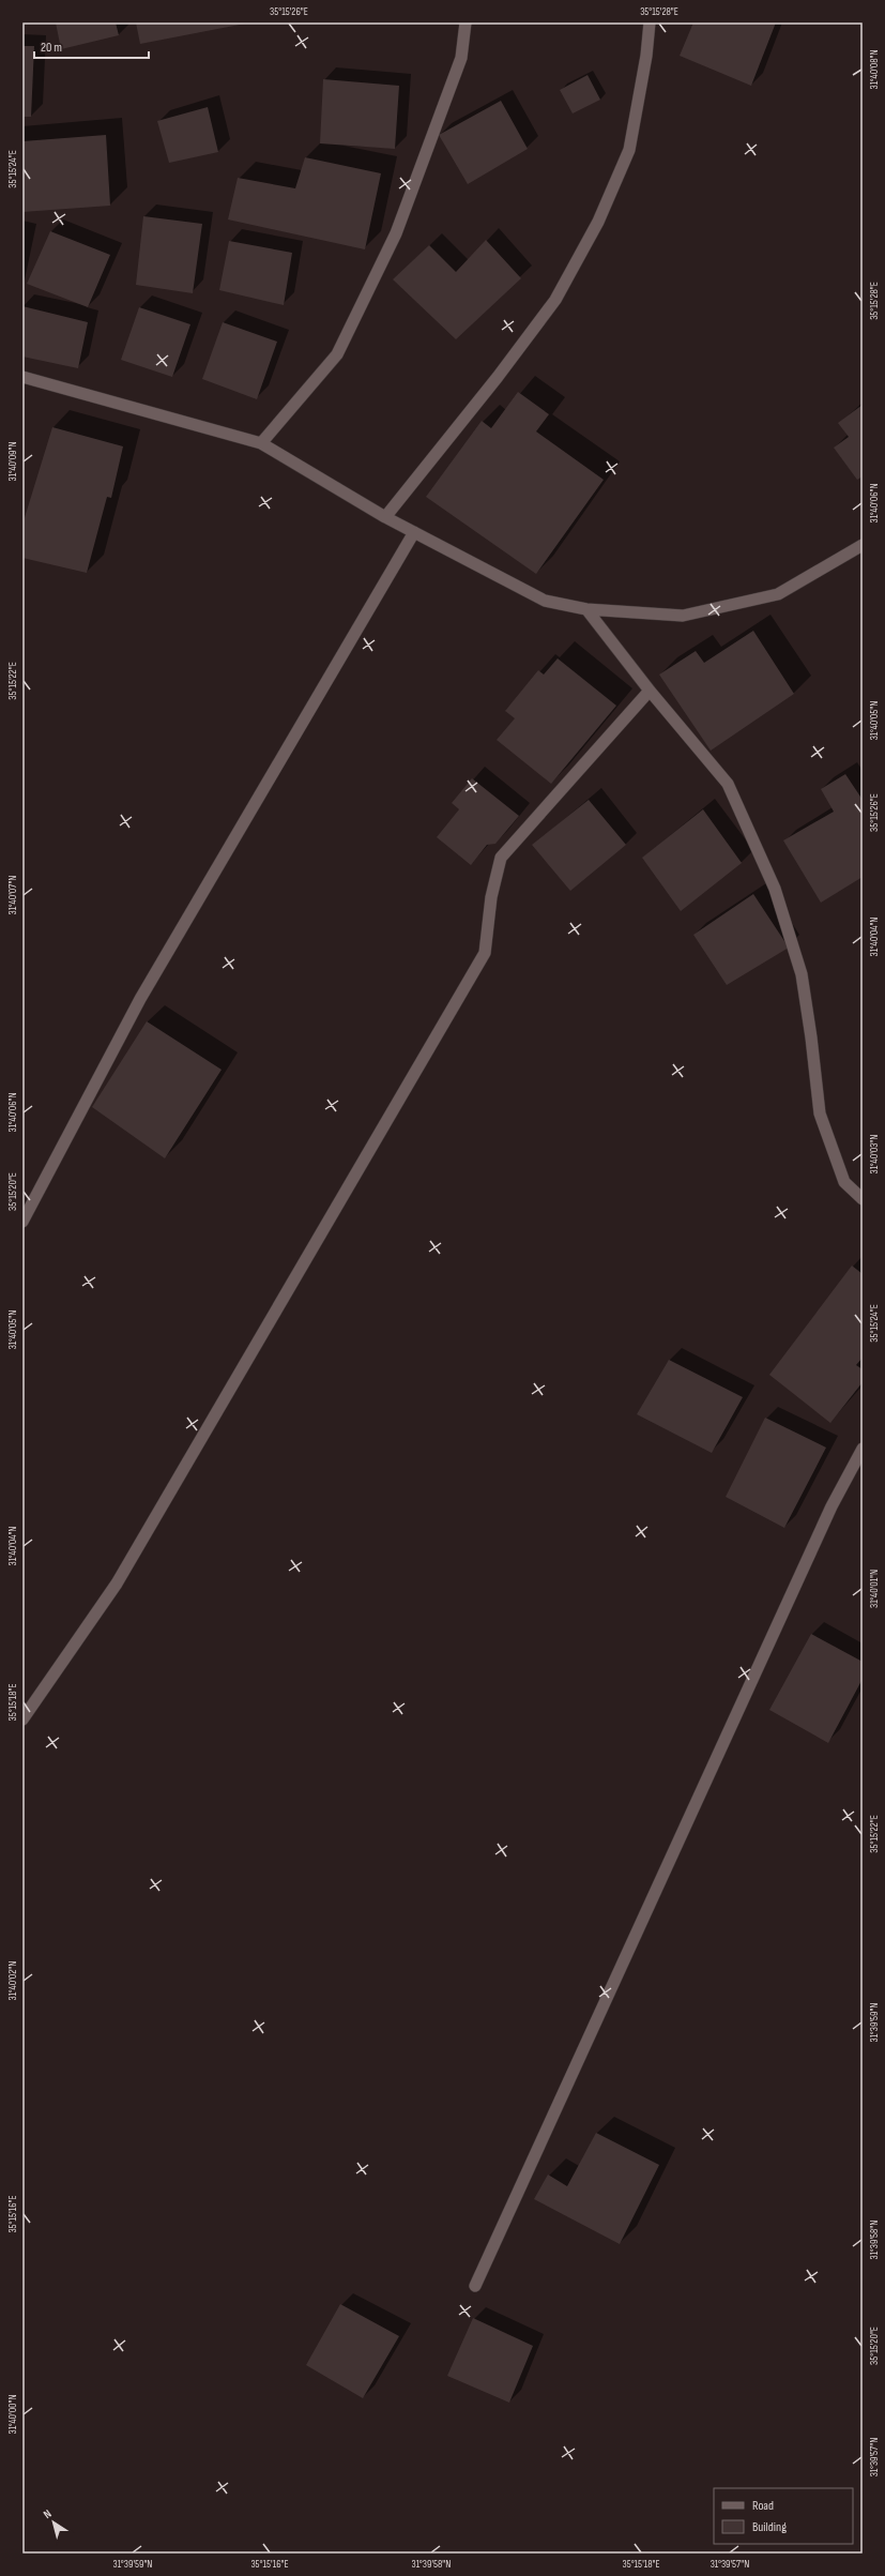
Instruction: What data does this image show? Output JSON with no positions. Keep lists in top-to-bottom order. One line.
{"legend":["Road","Building"],"scale_bar":"20 m","north":"top left","coordinates":["35°15'26\"E","35°15'28\"E","31°40'08\"N","35°15'24\"E","31°40'09\"N","31°40'06\"N","35°15'22\"E","31°40'05\"N","31°40'07\"N","31°40'04\"N","31°40'03\"N","35°15'20\"E","31°40'01\"N","35°15'18\"E","31°40'02\"N","31°39'59\"N","35°15'16\"E","31°39'58\"N","31°40'00\"N","31°39'57\"N"]}
